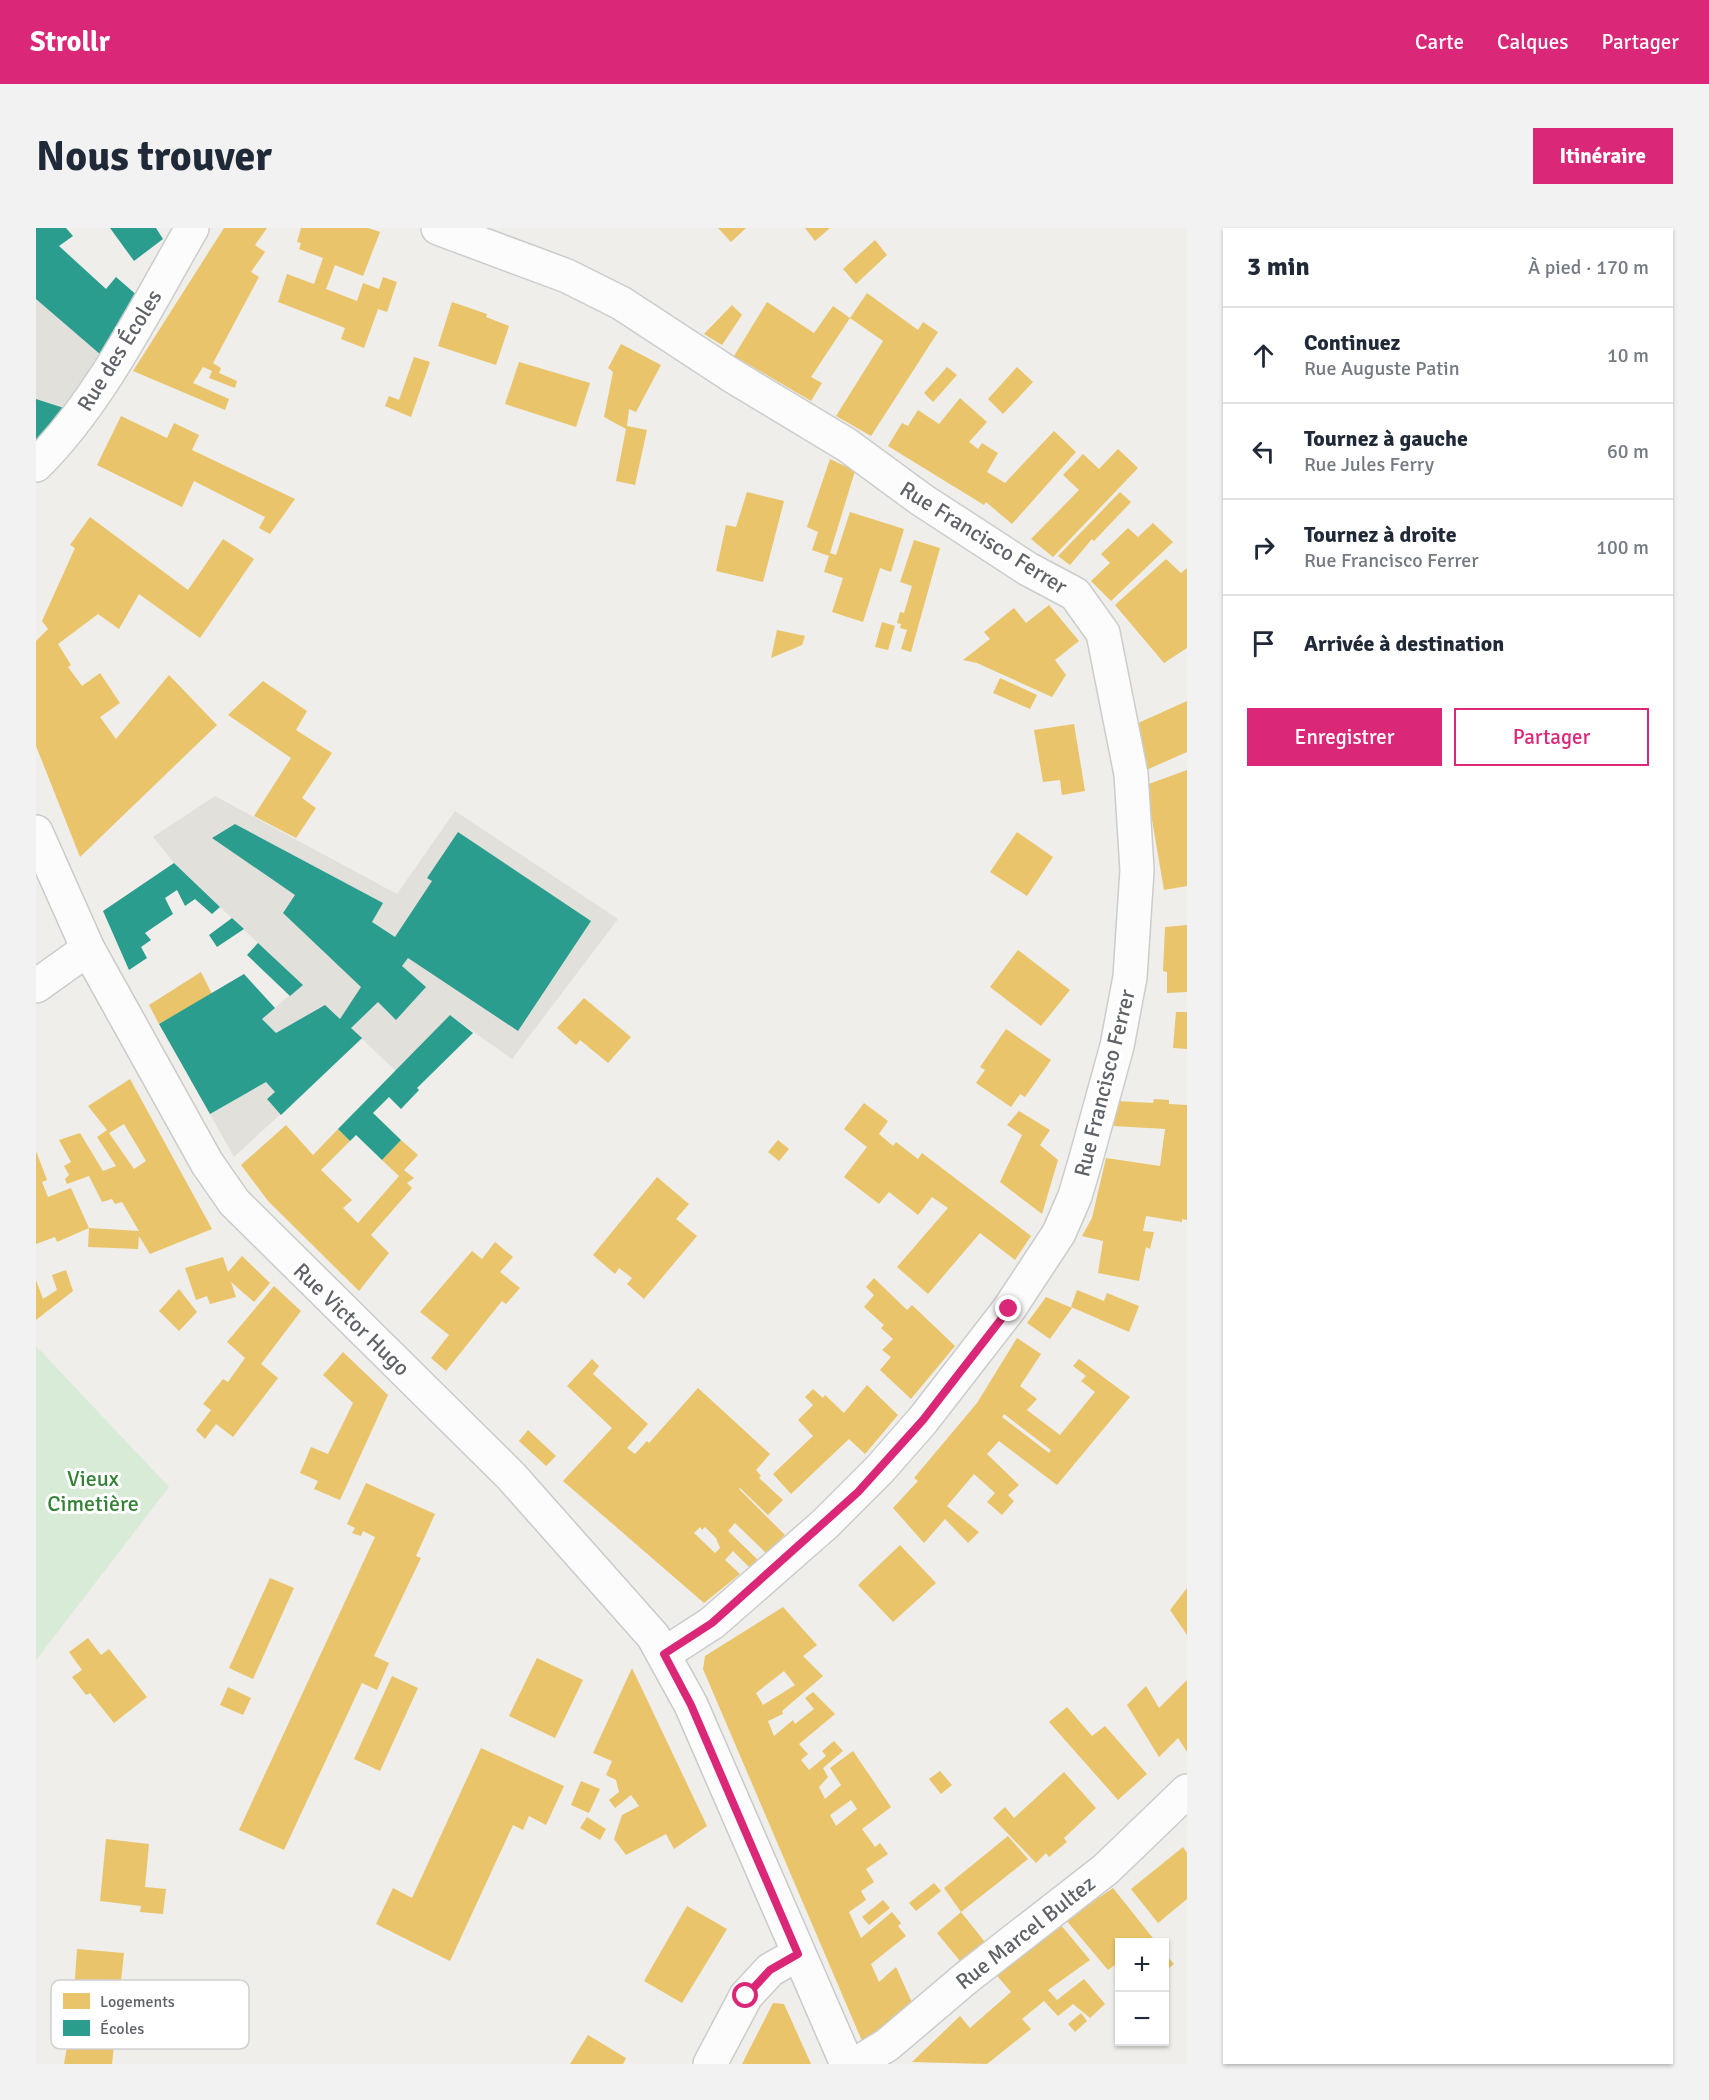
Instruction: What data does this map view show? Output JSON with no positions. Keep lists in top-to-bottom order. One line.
{"streets":{"street":["Rue des Écoles","Rue Francisco Ferrer","Rue Victor Hugo","Rue Marcel Bultez"]},"crossings":[["Rue Francisco Ferrer","Rue Victor Hugo"]],"parks":["Vieux Cimetière"],"legend":["Logements","Écoles"],"page":{"header":"Strollr","nav":["Carte","Calques","Partager"],"buttons":["Itinéraire",["Enregistrer","Partager"]],"title":"Nous trouver","heading":["3 min","À pied · 170 m"],"list":[["Continuez","Rue Auguste Patin","10 m"],["Tournez à gauche","Rue Jules Ferry","60 m"],["Tournez à droite","Rue Francisco Ferrer","100 m"],"Arrivée à destination"],"map_buttons":["+","−"]}}
